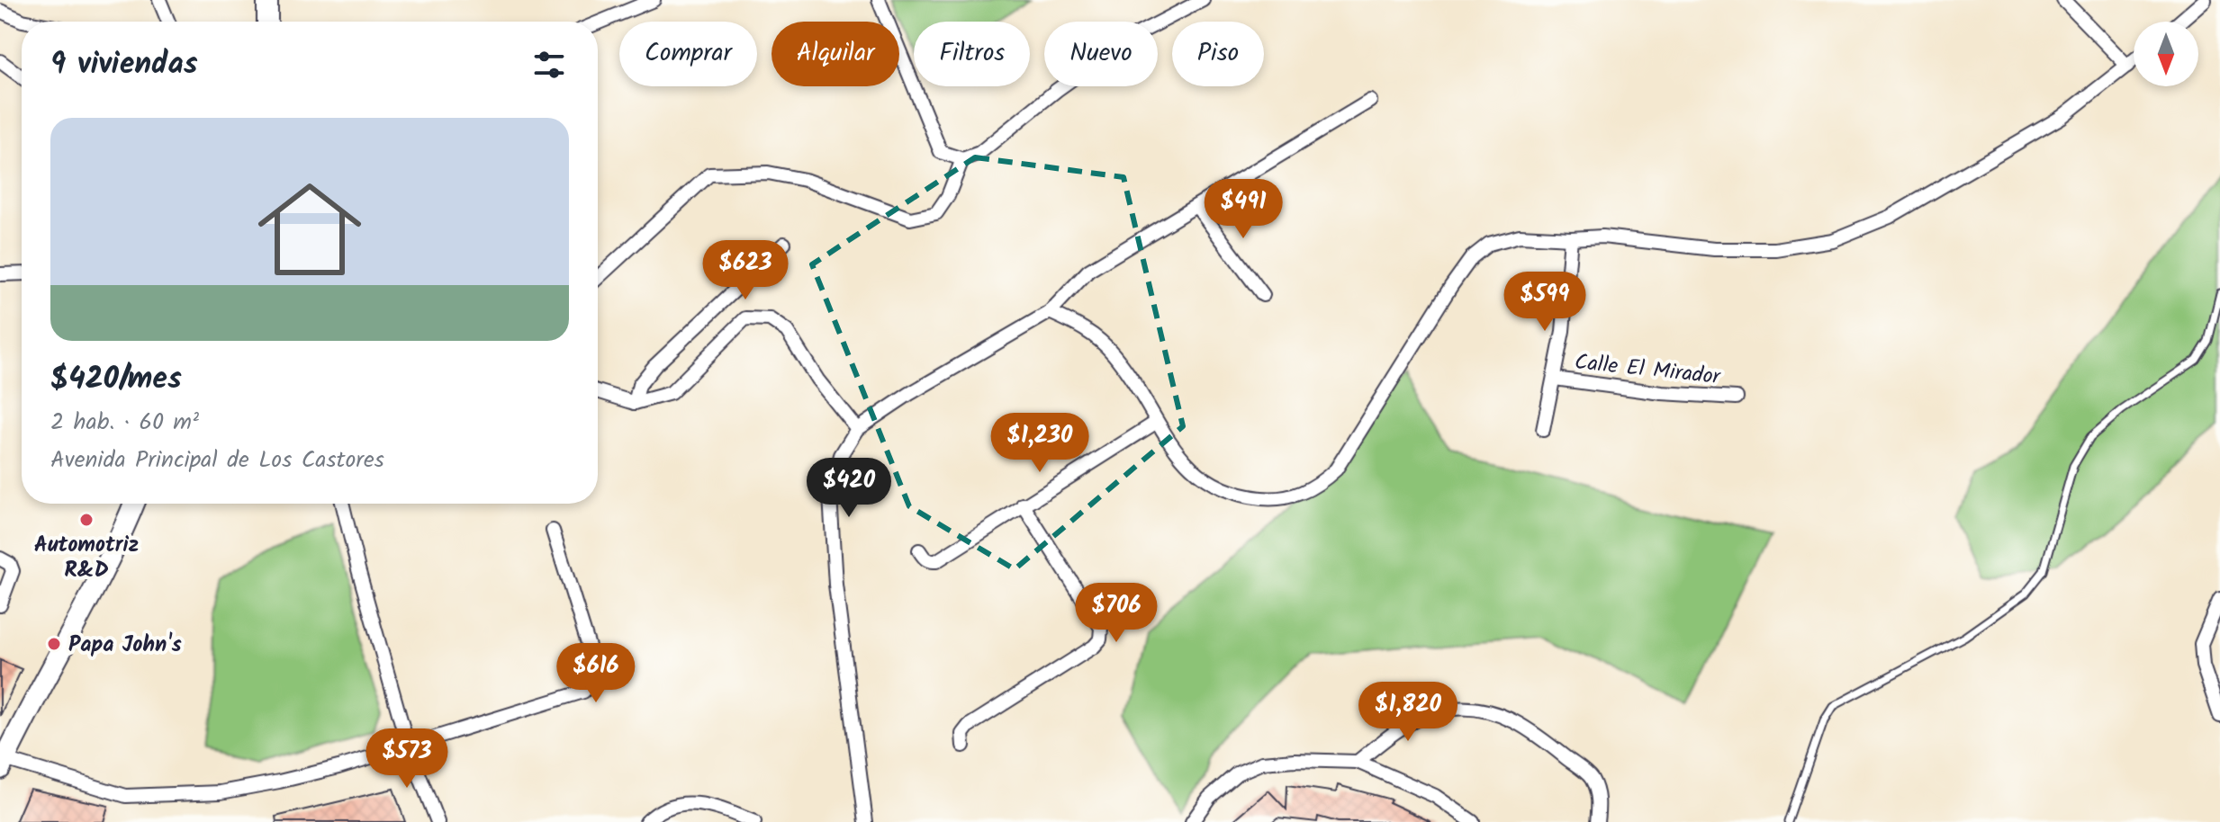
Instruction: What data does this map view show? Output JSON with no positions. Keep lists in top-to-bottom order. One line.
{"streets":{"street":["Calle El Mirador"]},"places":["Automotriz R&D","Papa John's"],"north":"bottom","page":{"chip":["Comprar","Alquilar","Filtros","Nuevo","Piso"],"heading":"9 viviendas","list":[{"name":"$420/mes","note":"2 hab. · 60 m² · Avenida Principal de Los Castores"}],"price":["$491","$623","$599","$1,230","$420","$706","$616","$1,820","$573"]}}
